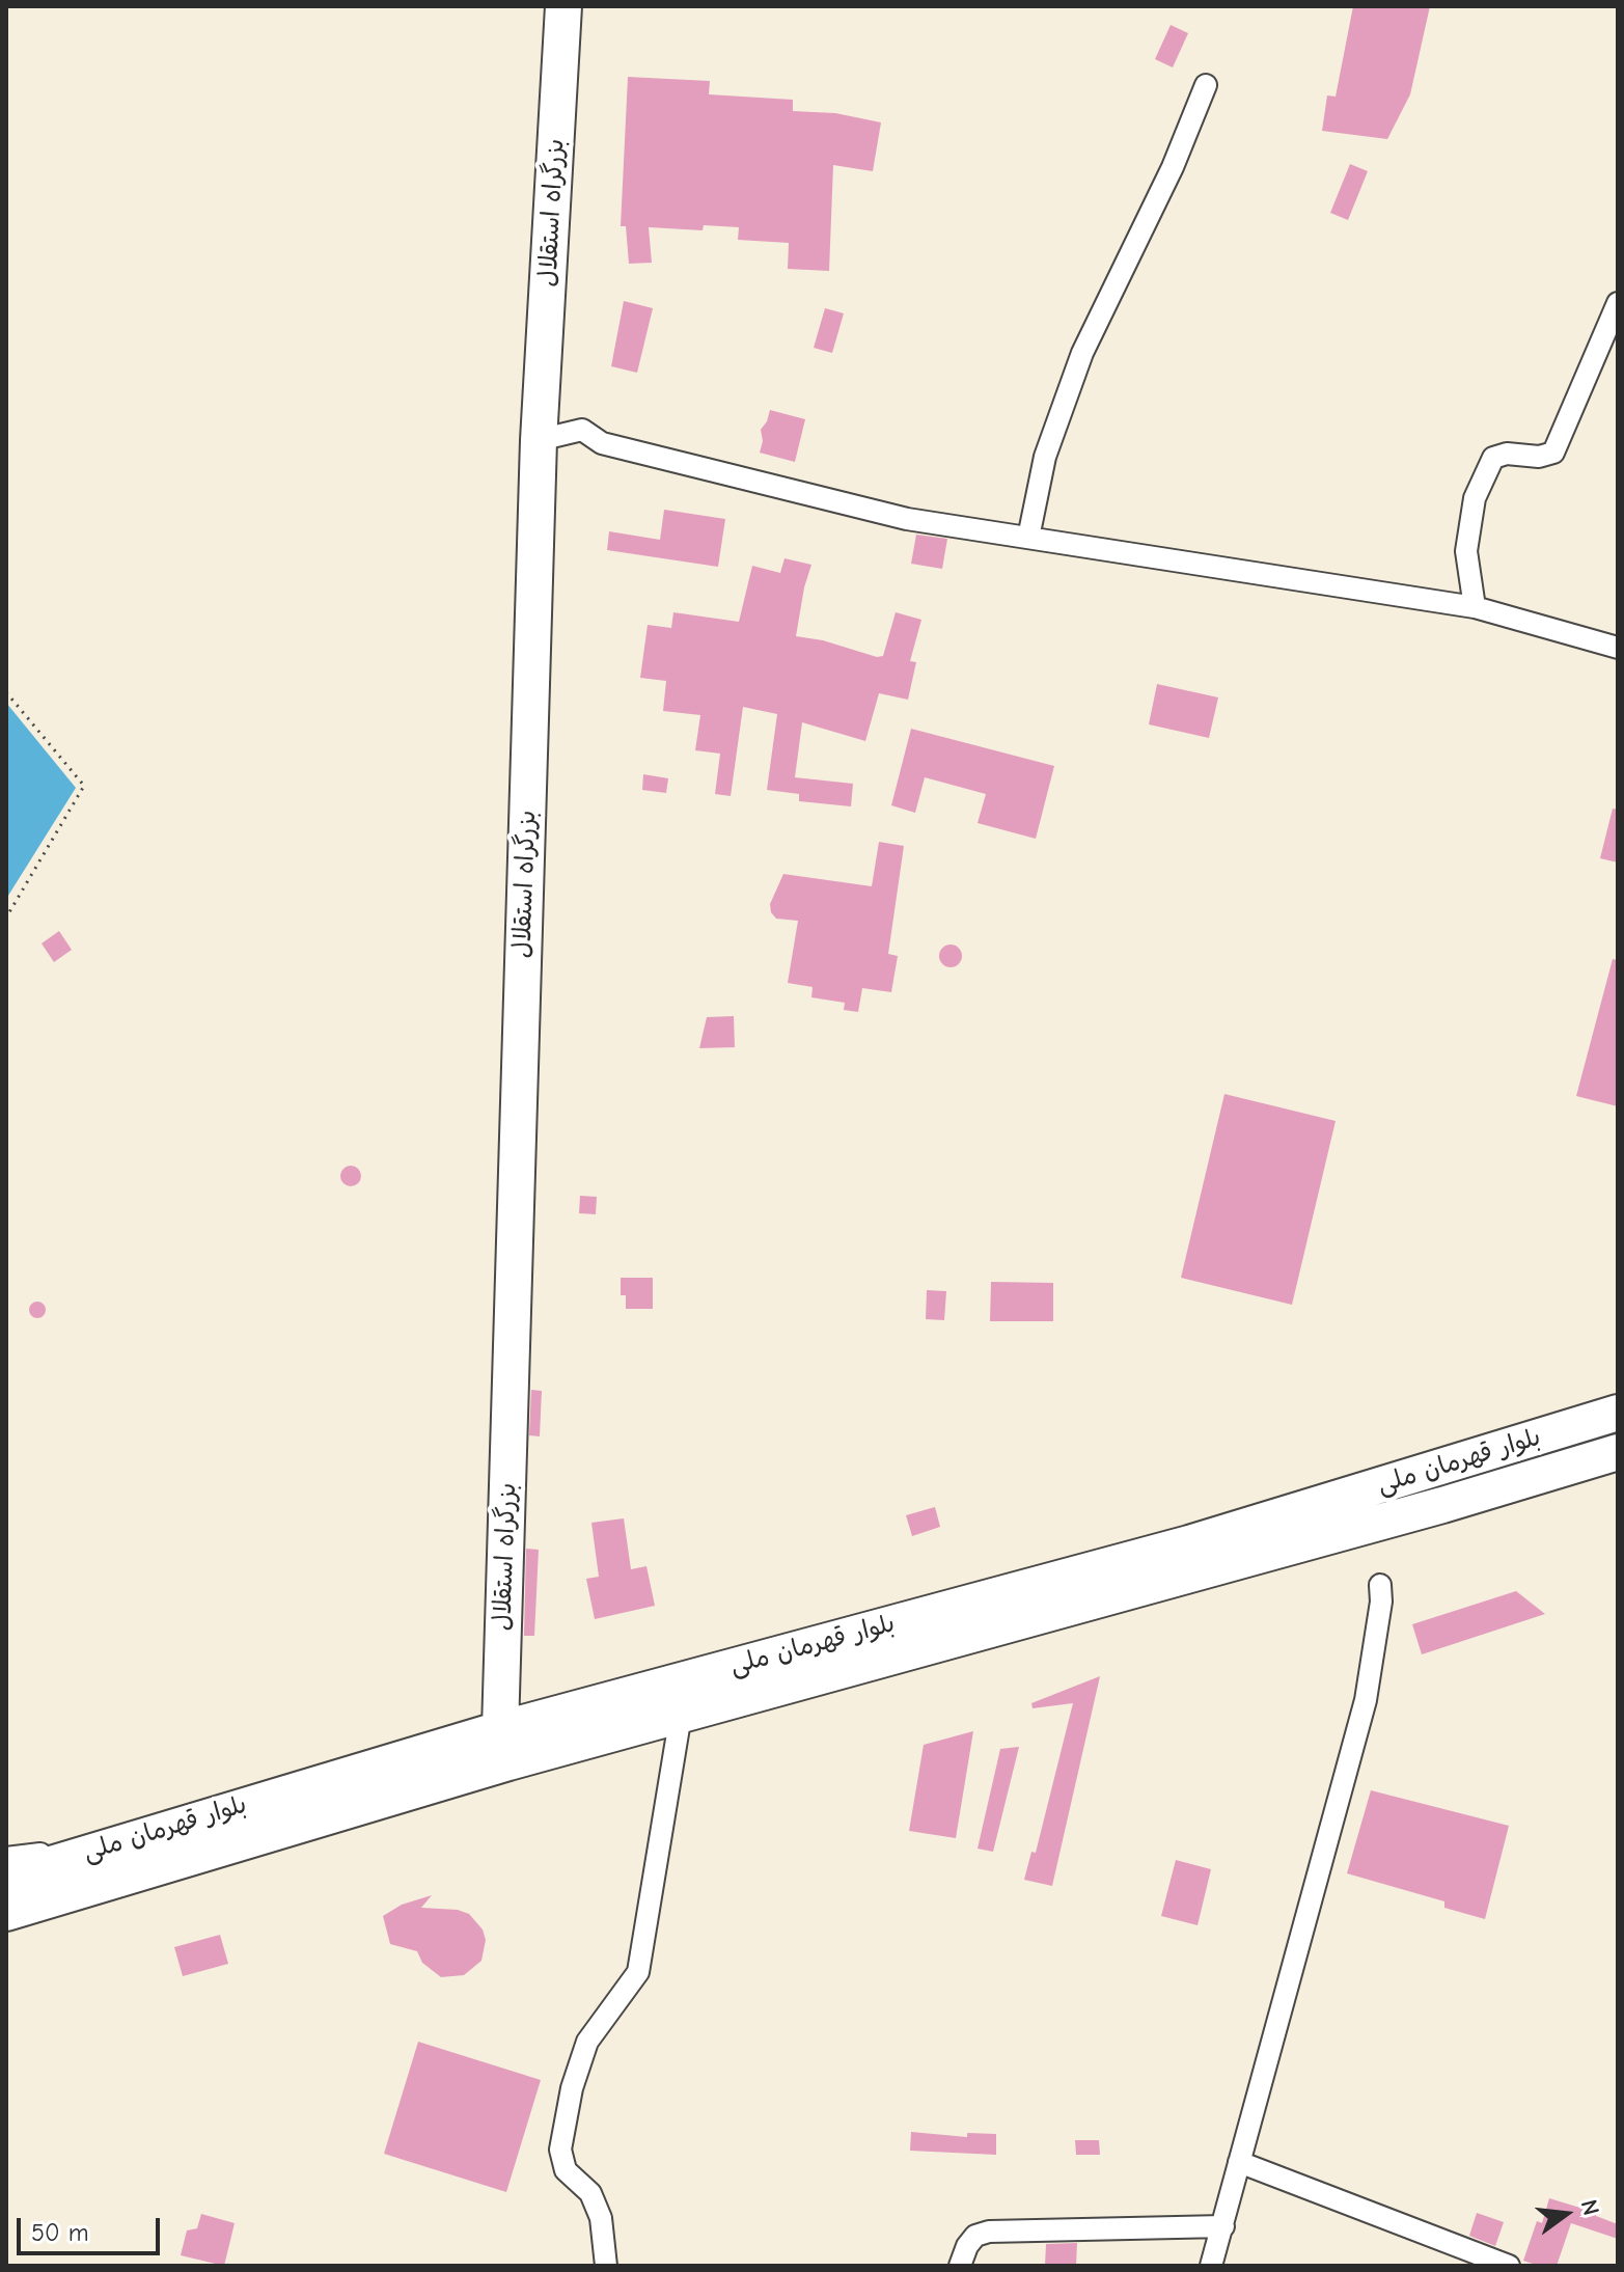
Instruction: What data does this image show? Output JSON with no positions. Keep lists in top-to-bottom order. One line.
{"streets":{"highway":["بزرگراه استقلال","بلوار قهرمان ملی"]},"crossings":[["بزرگراه استقلال","بلوار قهرمان ملی"]],"scale_bar":"50 m","north":"right"}
